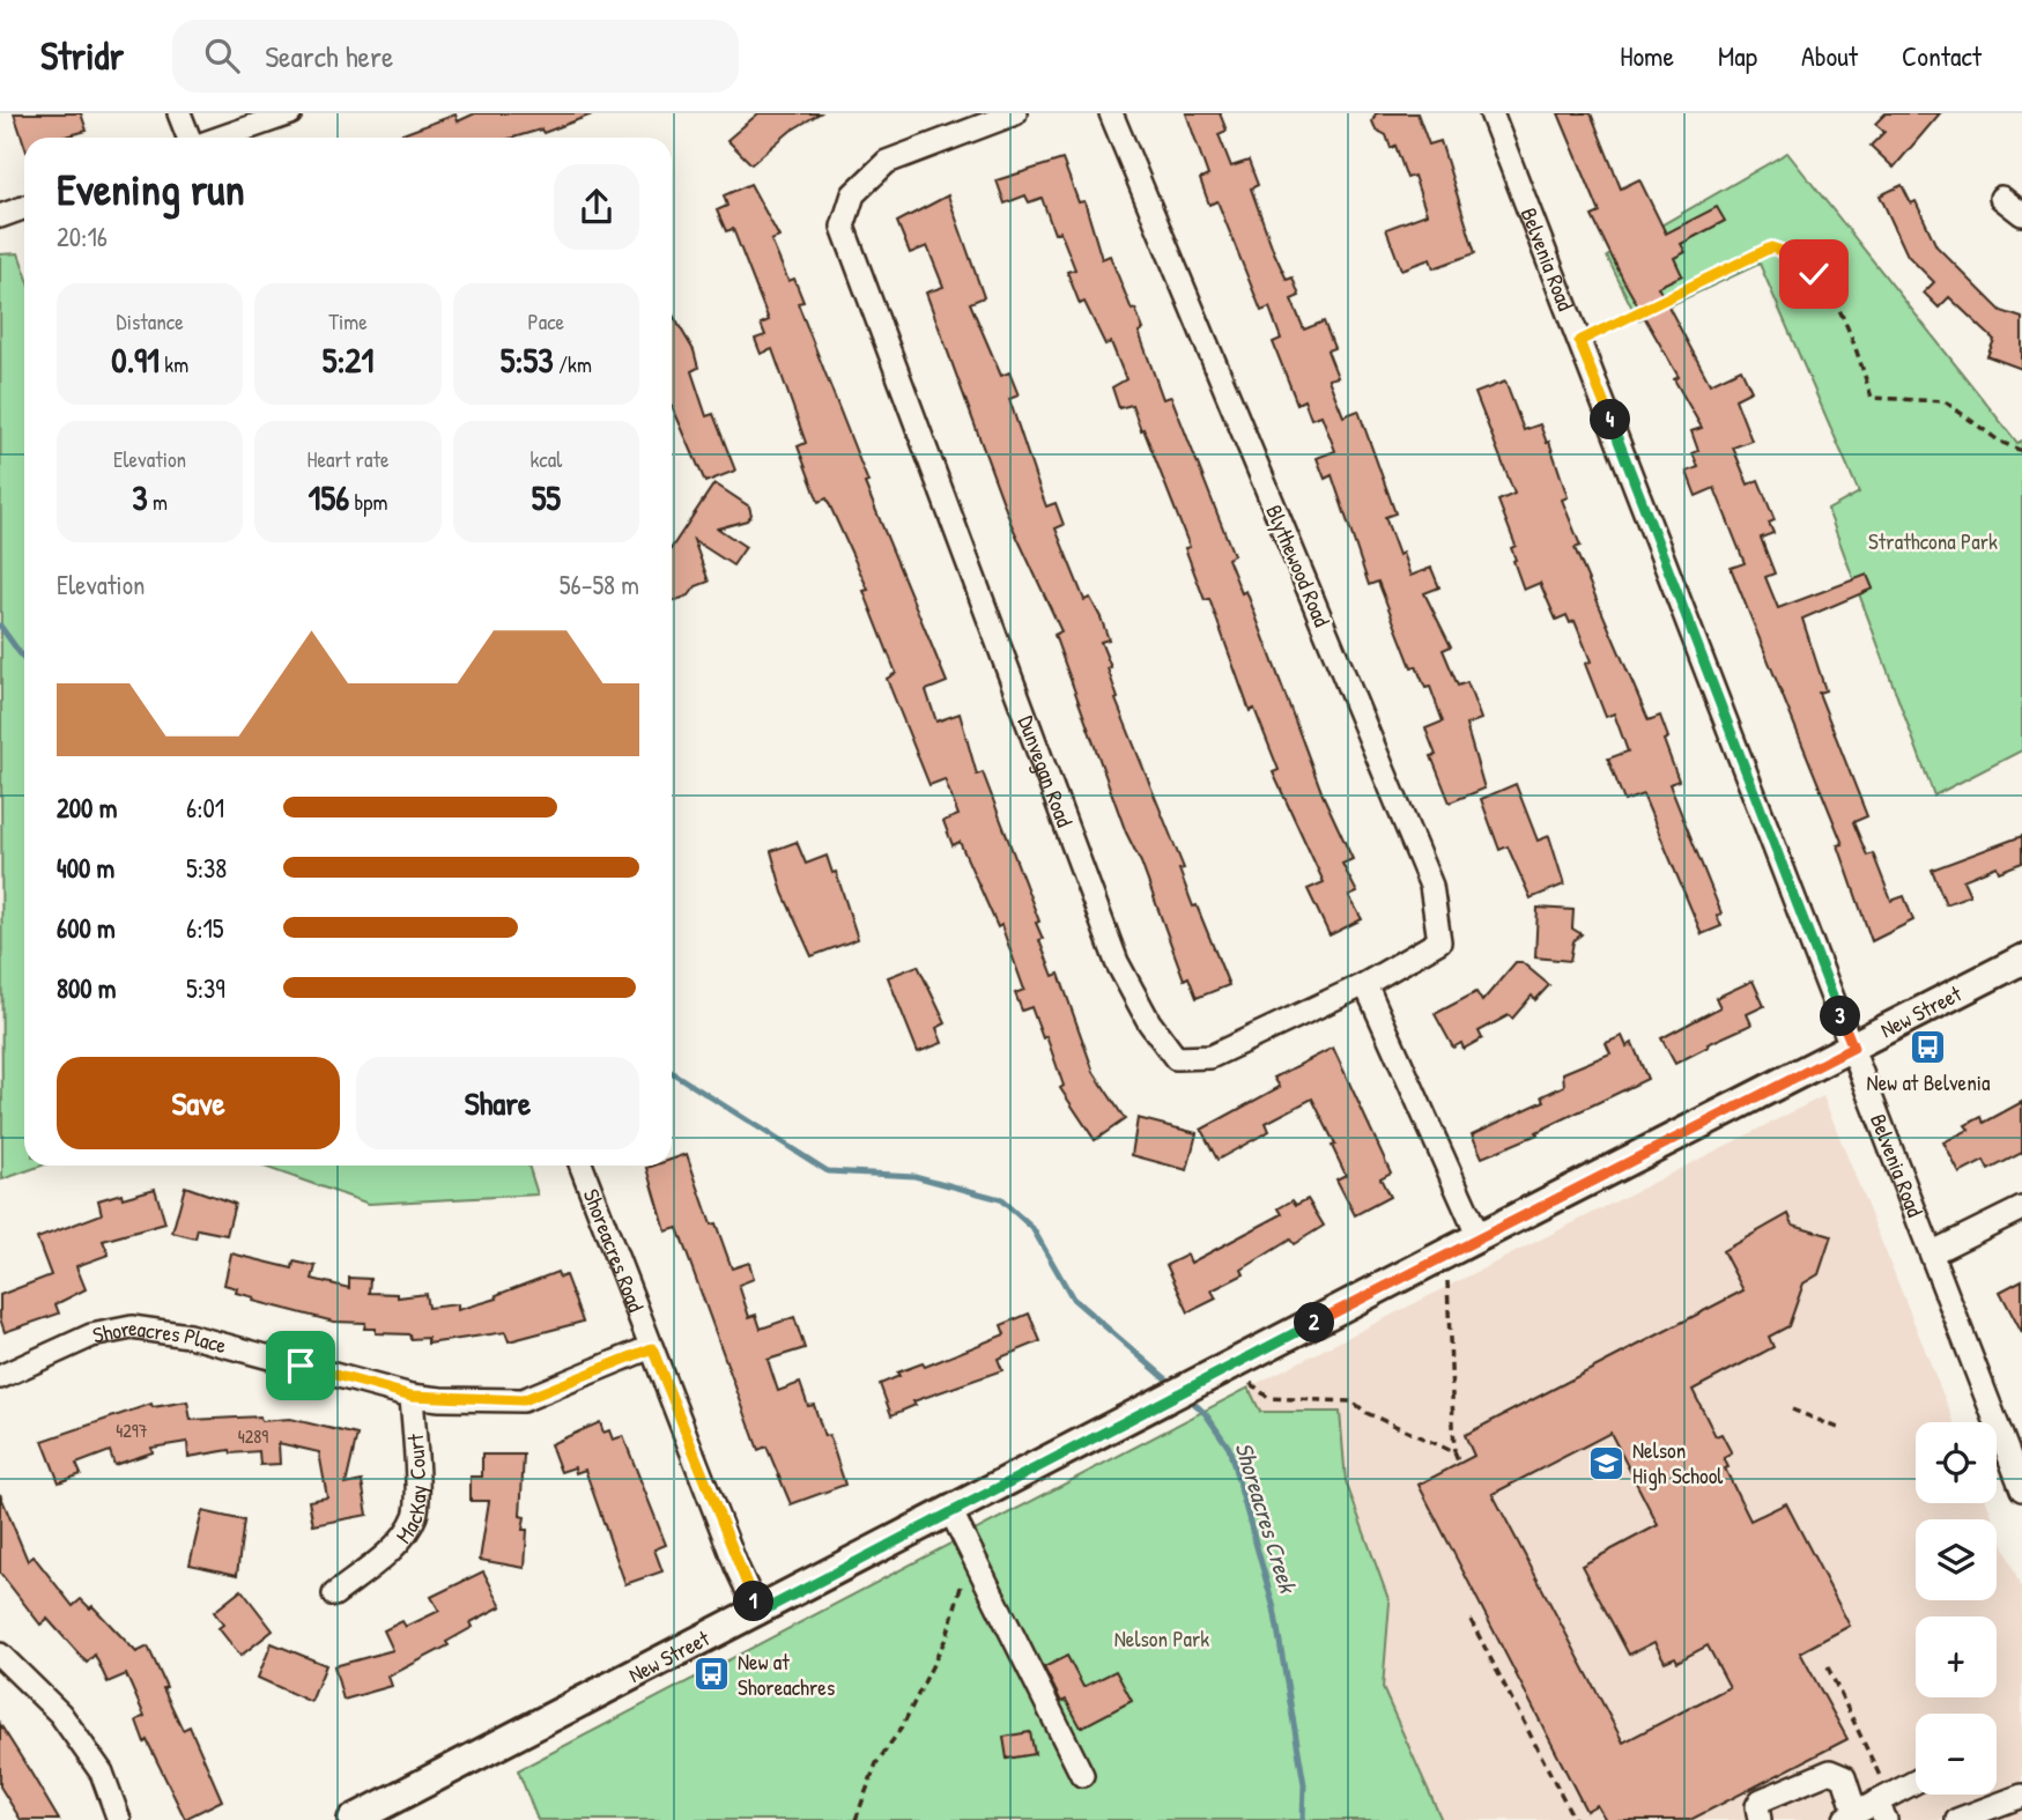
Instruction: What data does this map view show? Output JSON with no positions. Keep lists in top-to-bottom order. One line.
{"streets":{"main road":["New Street"],"street":["Belvenia Road","Blythewood Road","Dunvegan Road","Shoreacres Road","Shoreacres Place","MacKay Court"]},"crossings":[["Belvenia Road","New Street"],["Blythewood Road","Dunvegan Road"],["New Street","Shoreacres Road"],["Shoreacres Road","Shoreacres Place"],["Shoreacres Place","MacKay Court"]],"water":["Shoreacres Creek"],"parks":["Strathcona Park","Nelson Park"],"places":{"bus stop":["New at Belvenia","New at Shoreachres"],"school or university":["Nelson High School"]},"house_numbers":["4297","4289"],"page":{"header":"Stridr","search":"Search here","nav":["Home","Map","About","Contact"],"heading":["Evening run","20:16"],"stats":[["Distance","0.91 km"],["Time","5:21"],["Pace","5:53 /km"],["Elevation","3 m"],["Heart rate","156 bpm"],["kcal","55"]],"pins":["4","3","2","1"],"chart":["Elevation","56–58 m"],"list":[{"name":"200 m","note":"6:01"},{"name":"400 m","note":"5:38"},{"name":"600 m","note":"6:15"},{"name":"800 m","note":"5:39"}],"buttons":["Save","Share"],"map_buttons":["+","−"]}}
